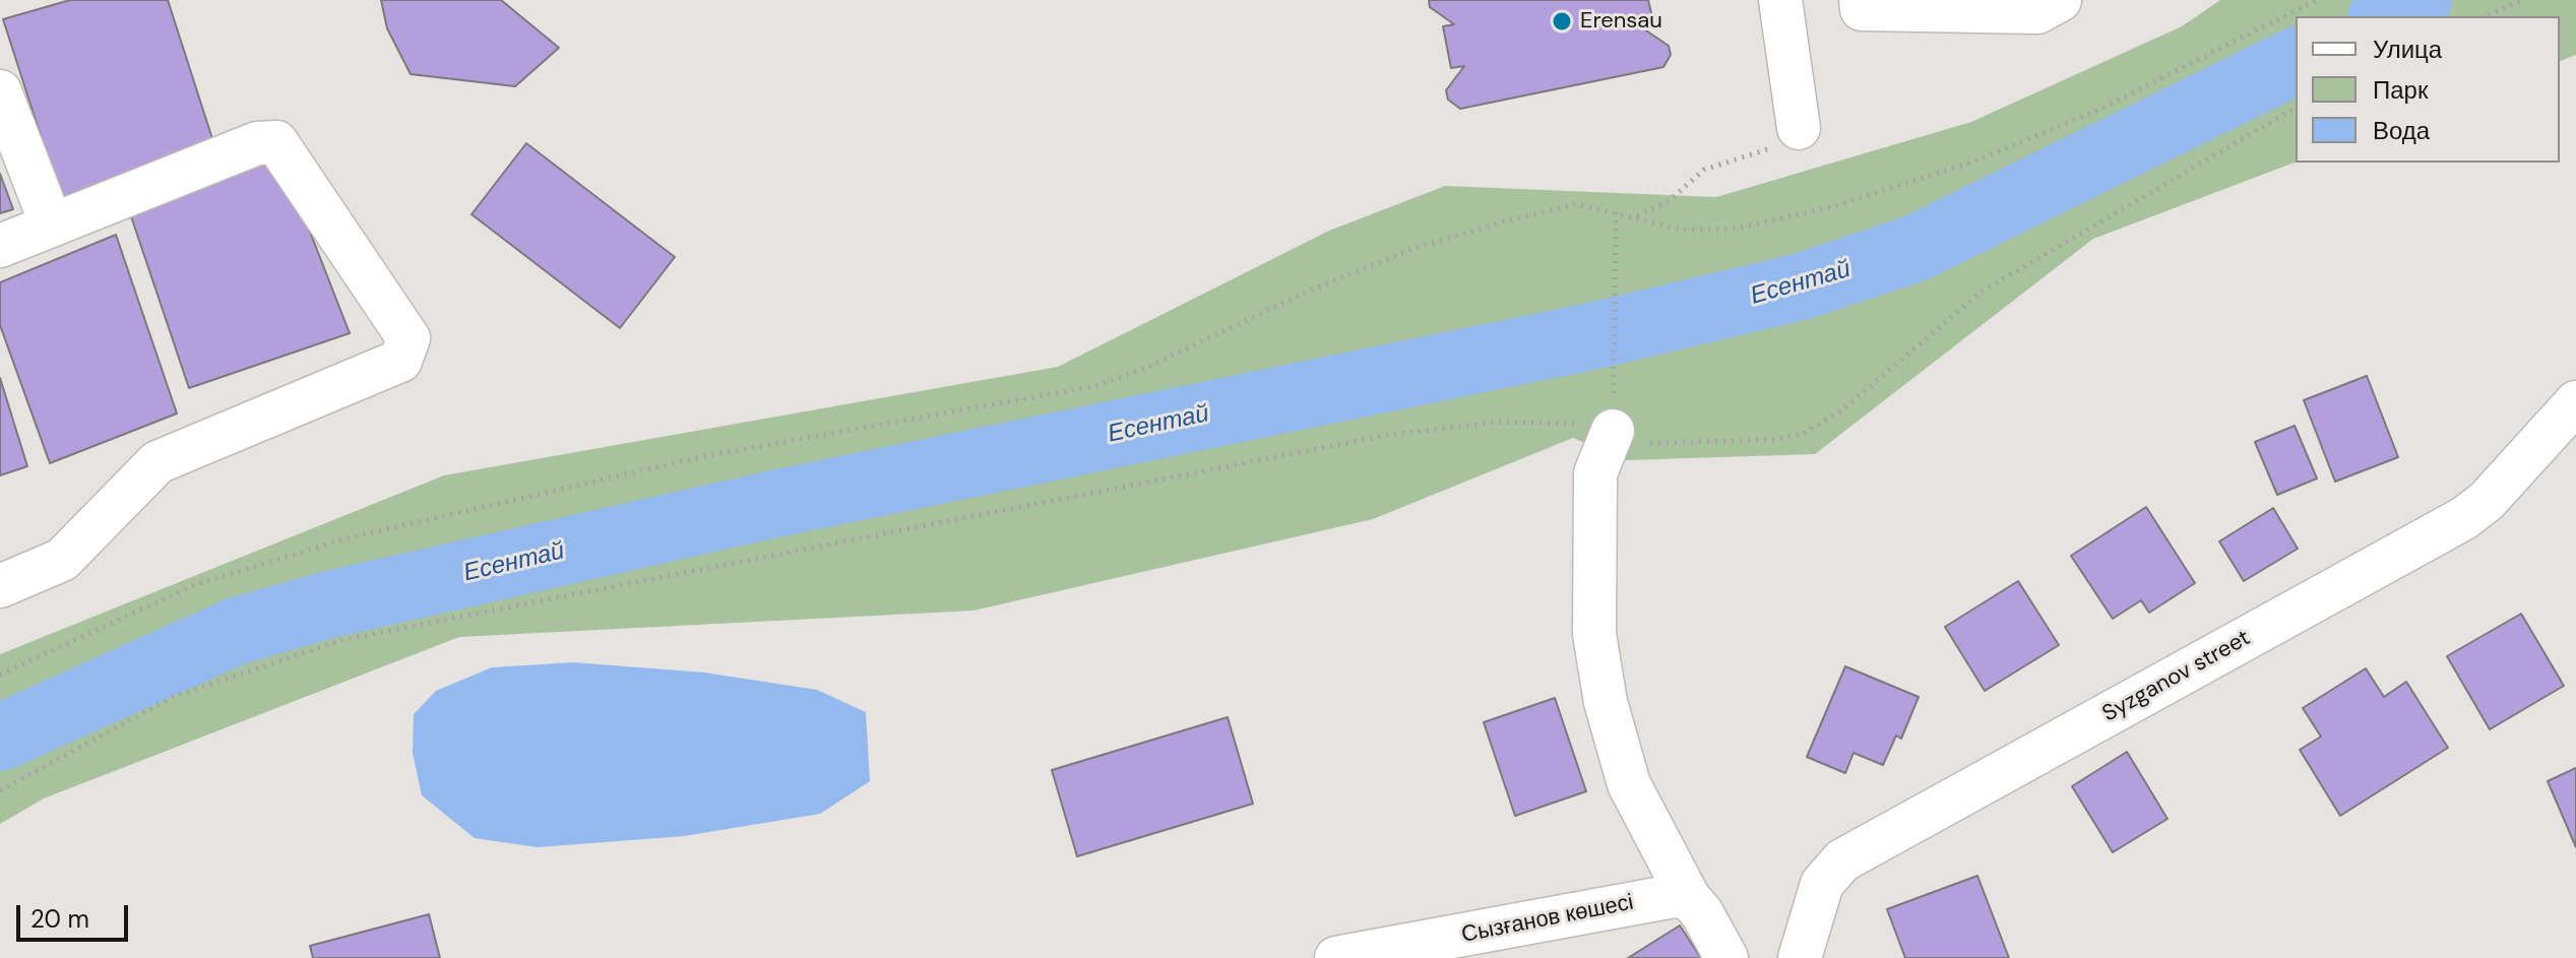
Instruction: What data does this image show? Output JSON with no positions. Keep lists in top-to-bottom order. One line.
{"streets":{"street":["Syzganov street","Сызғанов көшесі"]},"water":["Есентай"],"places":["Erensau"],"legend":["Улица","Парк","Вода"],"scale_bar":"20 m"}
